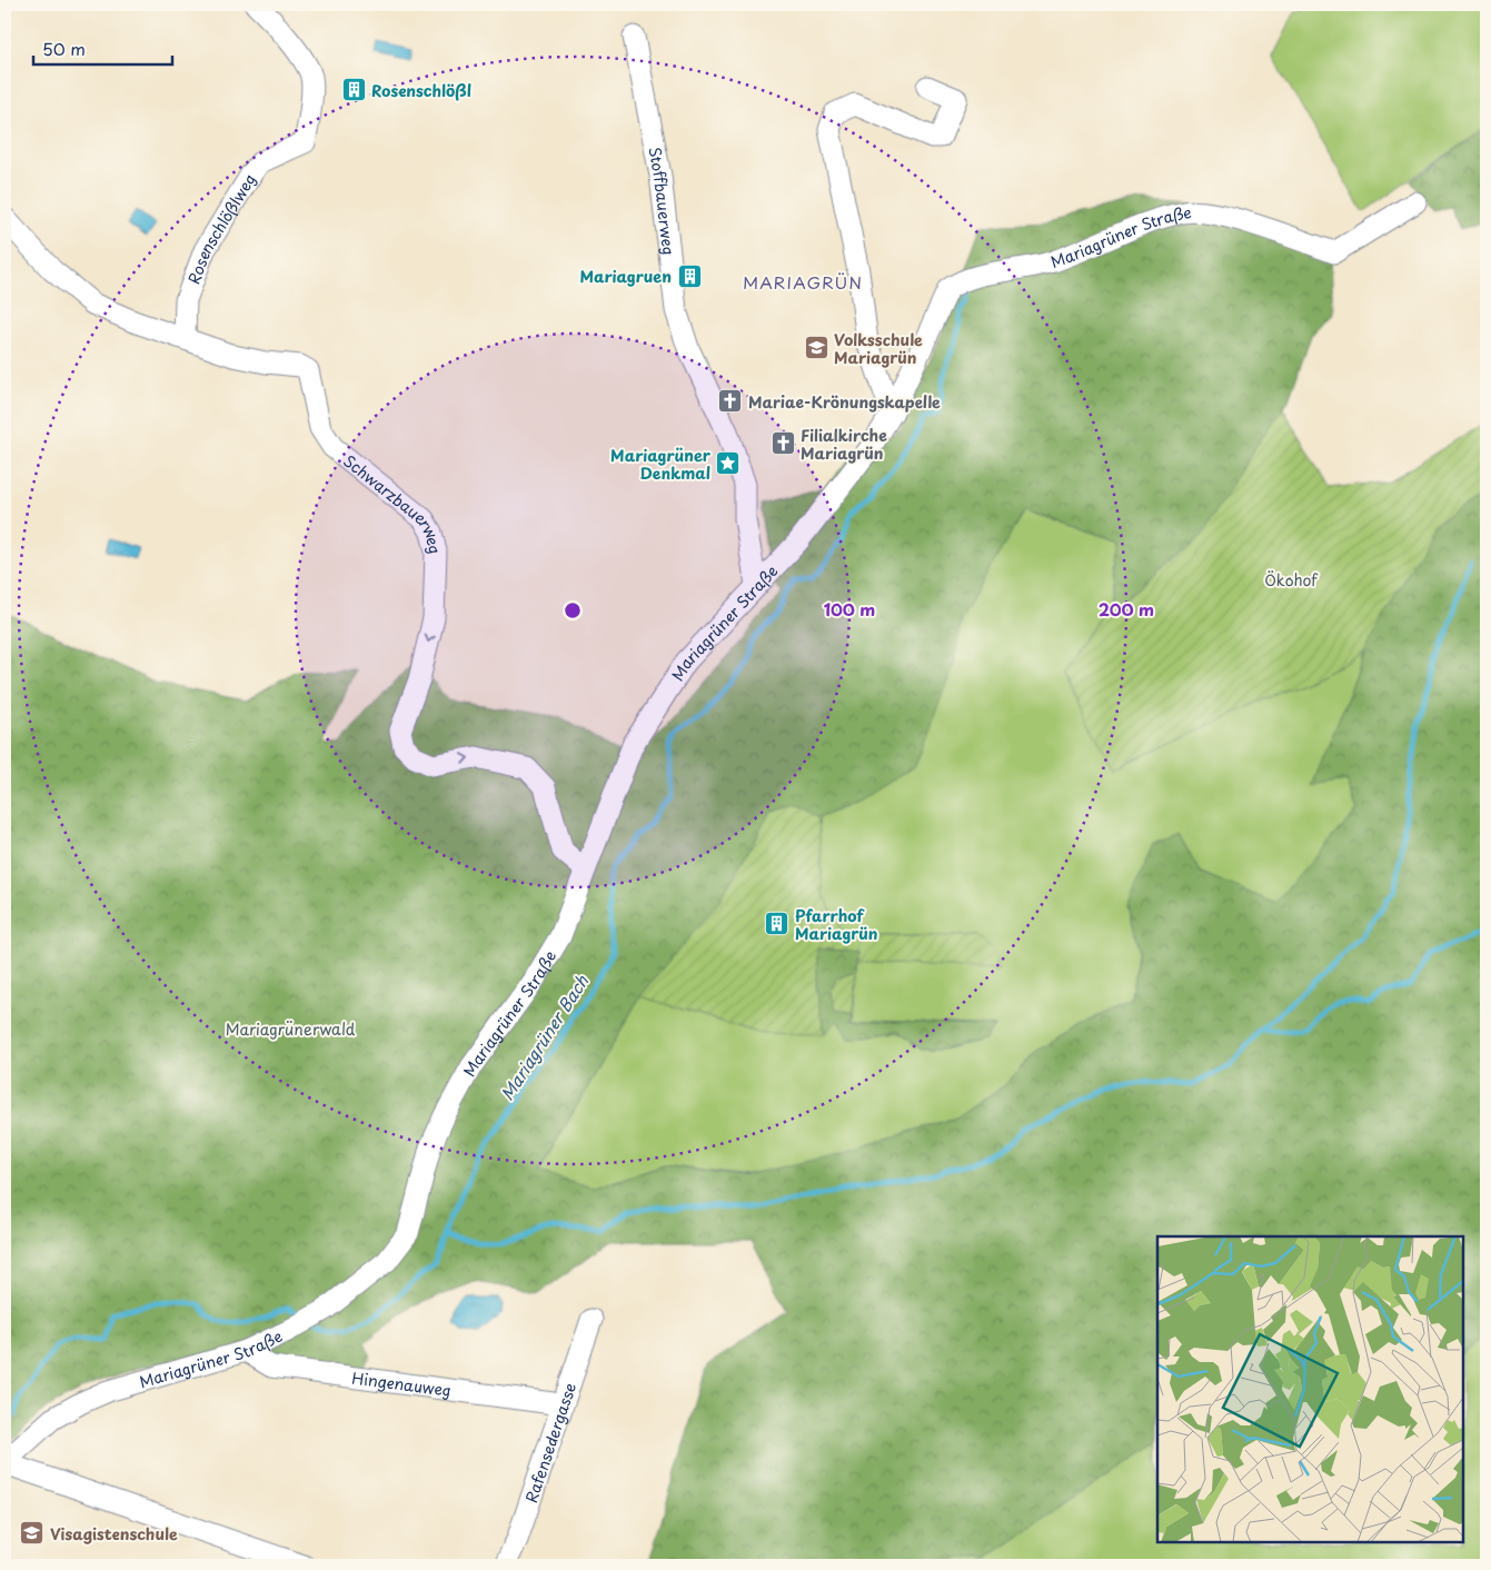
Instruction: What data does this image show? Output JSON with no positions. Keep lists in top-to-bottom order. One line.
{"streets":{"street":["Stoffbauerweg","Rosenschlößlweg","Mariagrüner Straße","Schwarzbauerweg","Hingenauweg","Rafensedergasse"]},"crossings":[["Stoffbauerweg","Mariagrüner Straße"],["Rosenschlößlweg","Schwarzbauerweg"],["Mariagrüner Straße","Schwarzbauerweg"],["Mariagrüner Straße","Hingenauweg"],["Hingenauweg","Rafensedergasse"]],"one_way":["Schwarzbauerweg"],"districts":["MARIAGRÜN"],"water":["Mariagrüner Bach"],"parks":["Ökohof","Mariagrünerwald"],"places":{"building":["Rosenschlößl","Mariagruen","Pfarrhof Mariagrün"],"school or university":["Volksschule Mariagrün","Visagistenschule"],"church":["Mariae-Krönungskapelle","Filialkirche Mariagrün"],"place":["Mariagrüner Denkmal"]},"scale_bar":"50 m","rings":["100 m","200 m"]}
